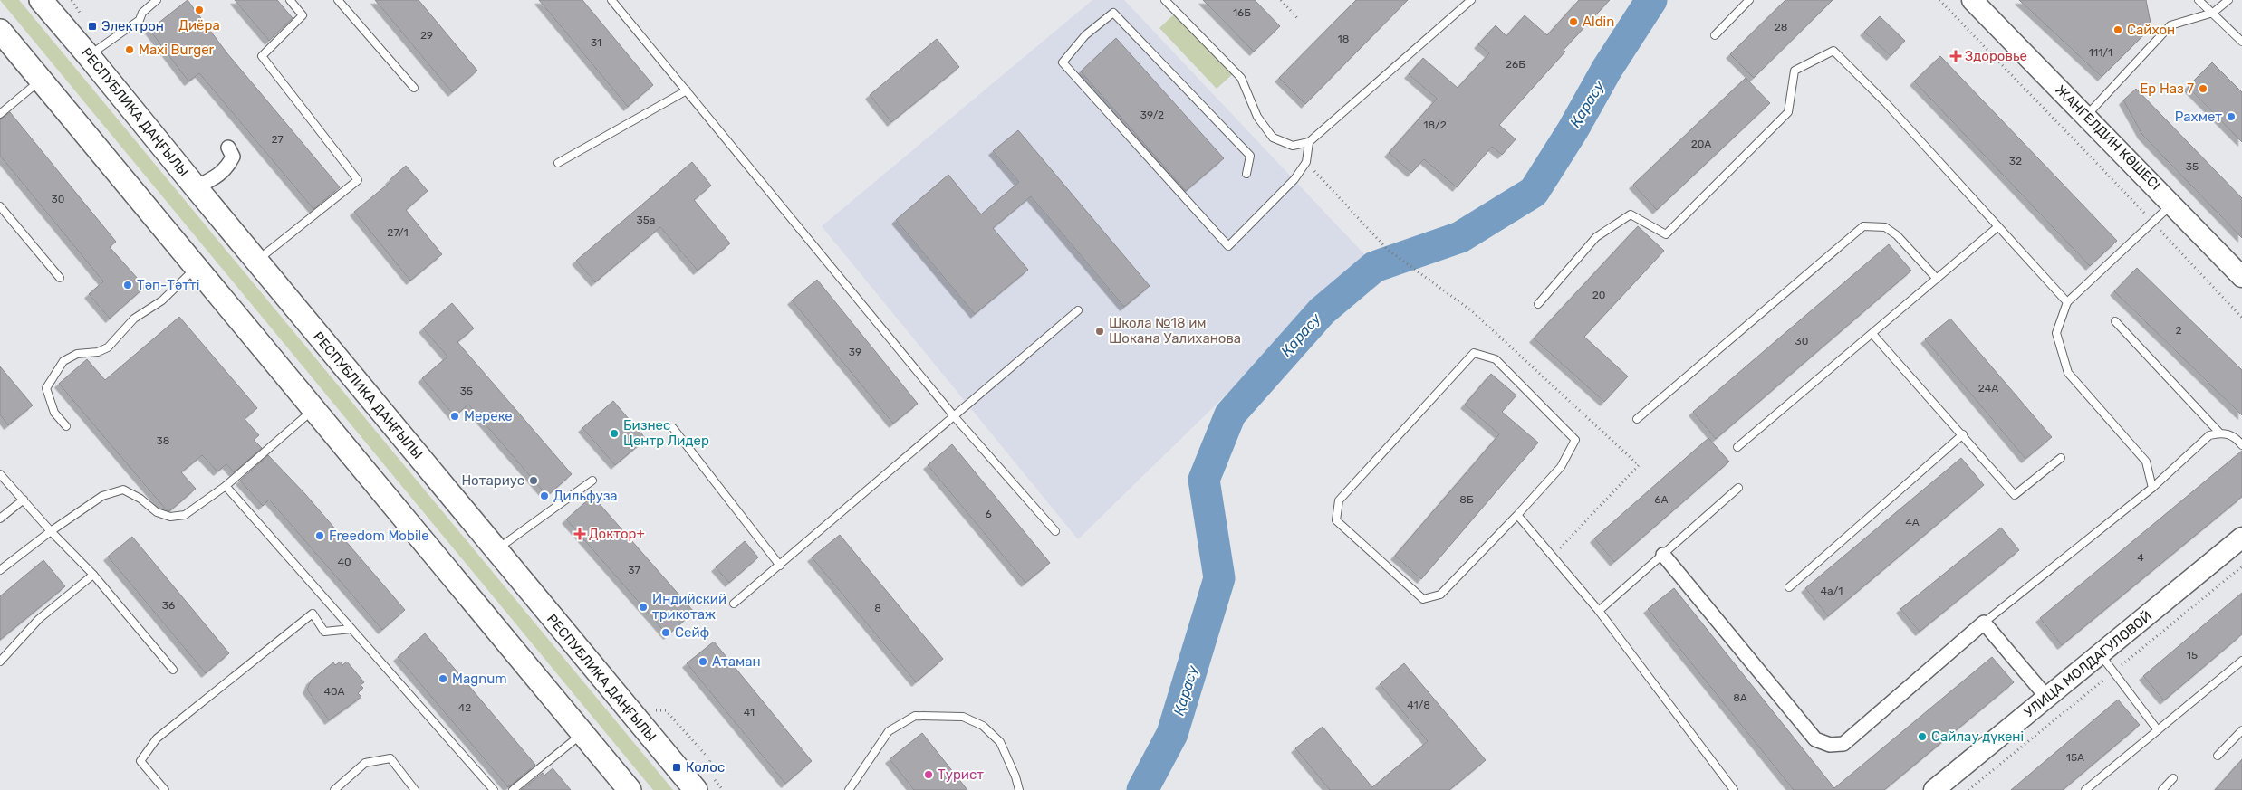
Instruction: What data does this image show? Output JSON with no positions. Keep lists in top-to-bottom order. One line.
{"streets":{"main road":["РЕСПУБЛИКА ДАҢҒЫЛЫ"],"street":["ЖАНГЕЛДИН КӨШЕСІ","УЛИЦА МОЛДАГУЛОВОЙ"]},"water":["Қарасу"],"places":{"other":["Диёра","Aldin","Сайхон","Maxi Burger","Ер Наз 7","Рахмет","Тәп-Тәтті","Школа №18 им Шокана Уалиханова","Мереке","Бизнес Центр Лидер","Нотариус","Дильфуза","Freedom Mobile","Индийский трикотаж","Сейф","Атаман","Magnum","Сайлау дүкені","Турист"],"transit":["Электрон","Колос"],"health":["Здоровье","Доктор+"]},"house_numbers":["16Б","28","29","18","31","111/1","26Б","39/2","18/2","27","20А","32","35","30","35а","27/1","20","2","30","39","24А","35","38","8Б","6А","6","4А","4","40","37","4а/1","36","8","15","40А","8А","41/8","42","41","15А"]}
